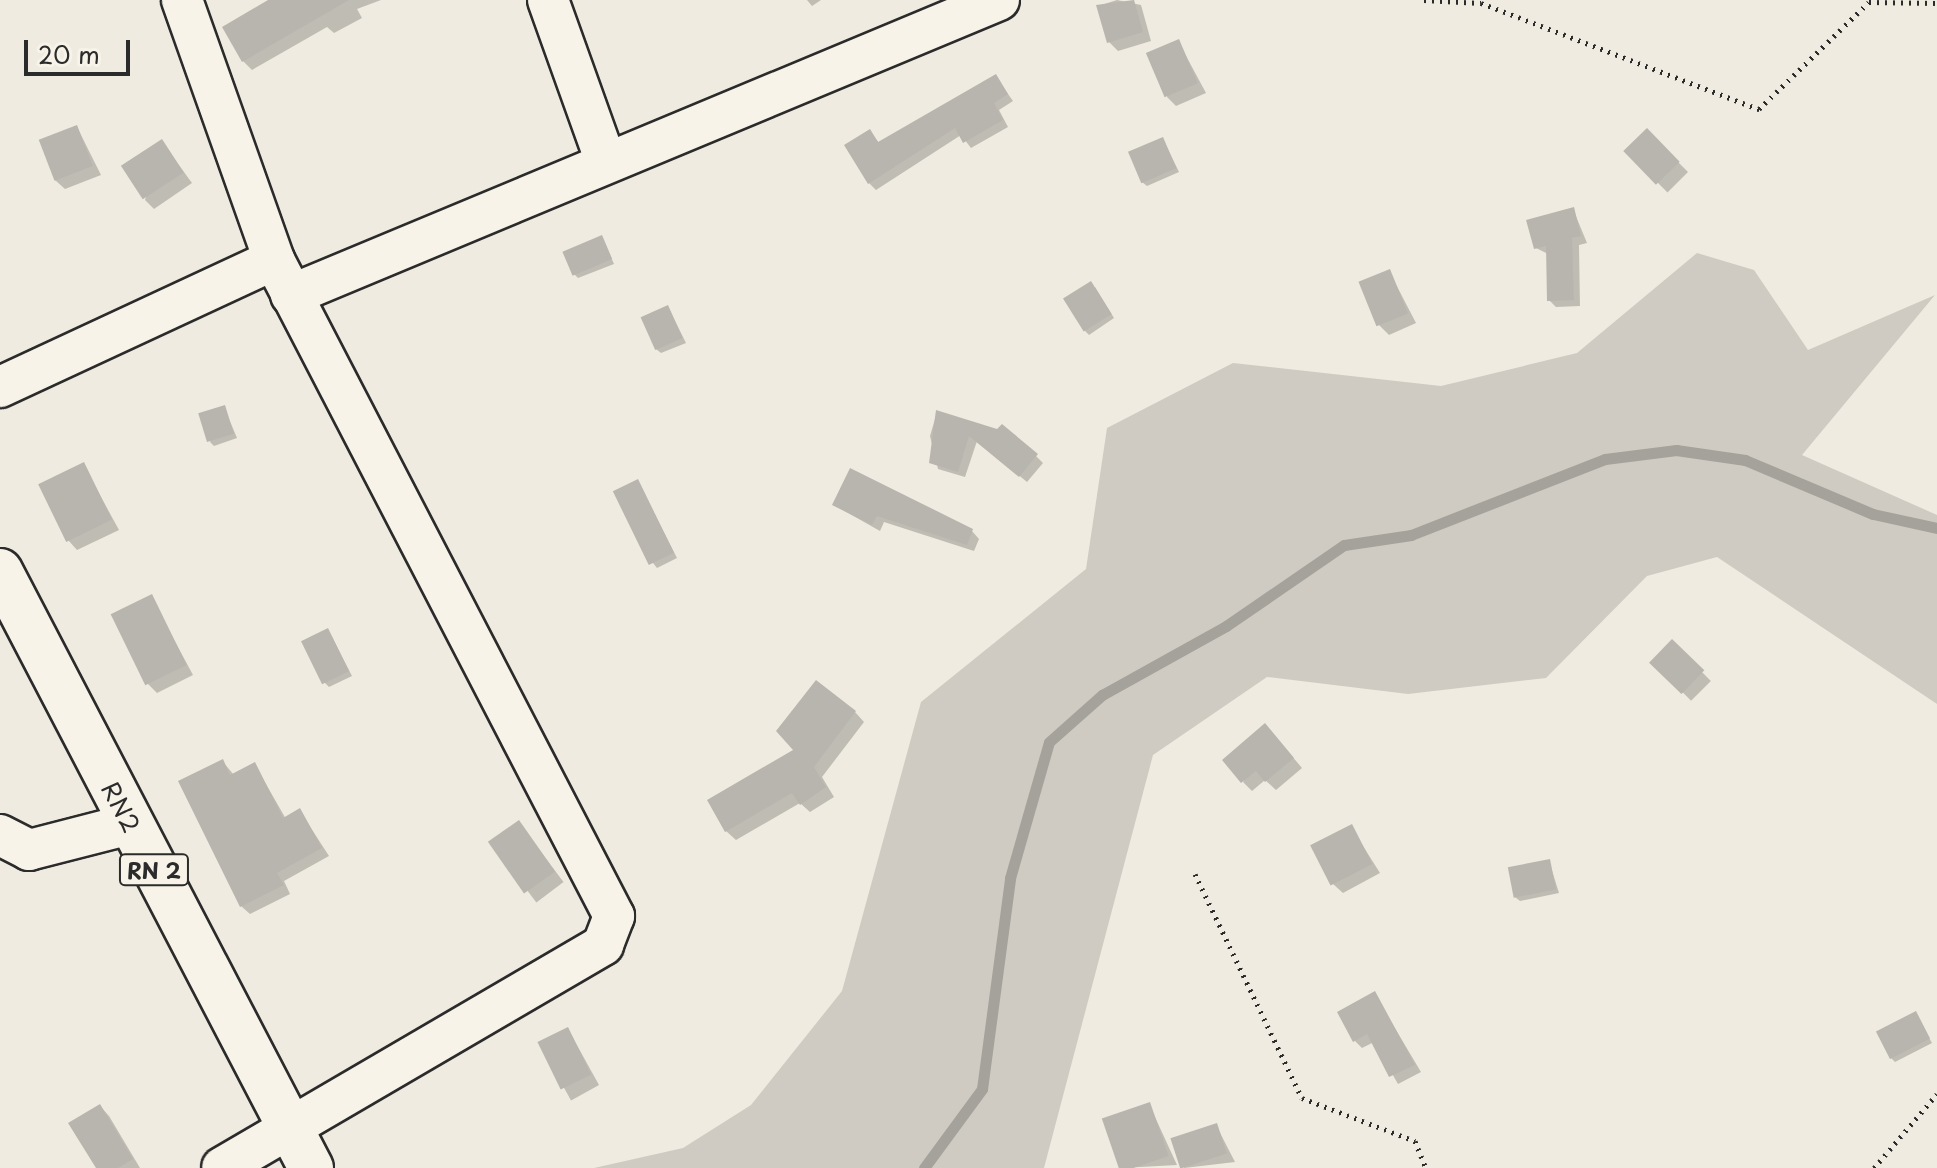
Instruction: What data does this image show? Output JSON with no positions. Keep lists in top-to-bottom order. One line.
{"streets":{"main road":["RN2","RN 2"]},"scale_bar":"20 m"}
